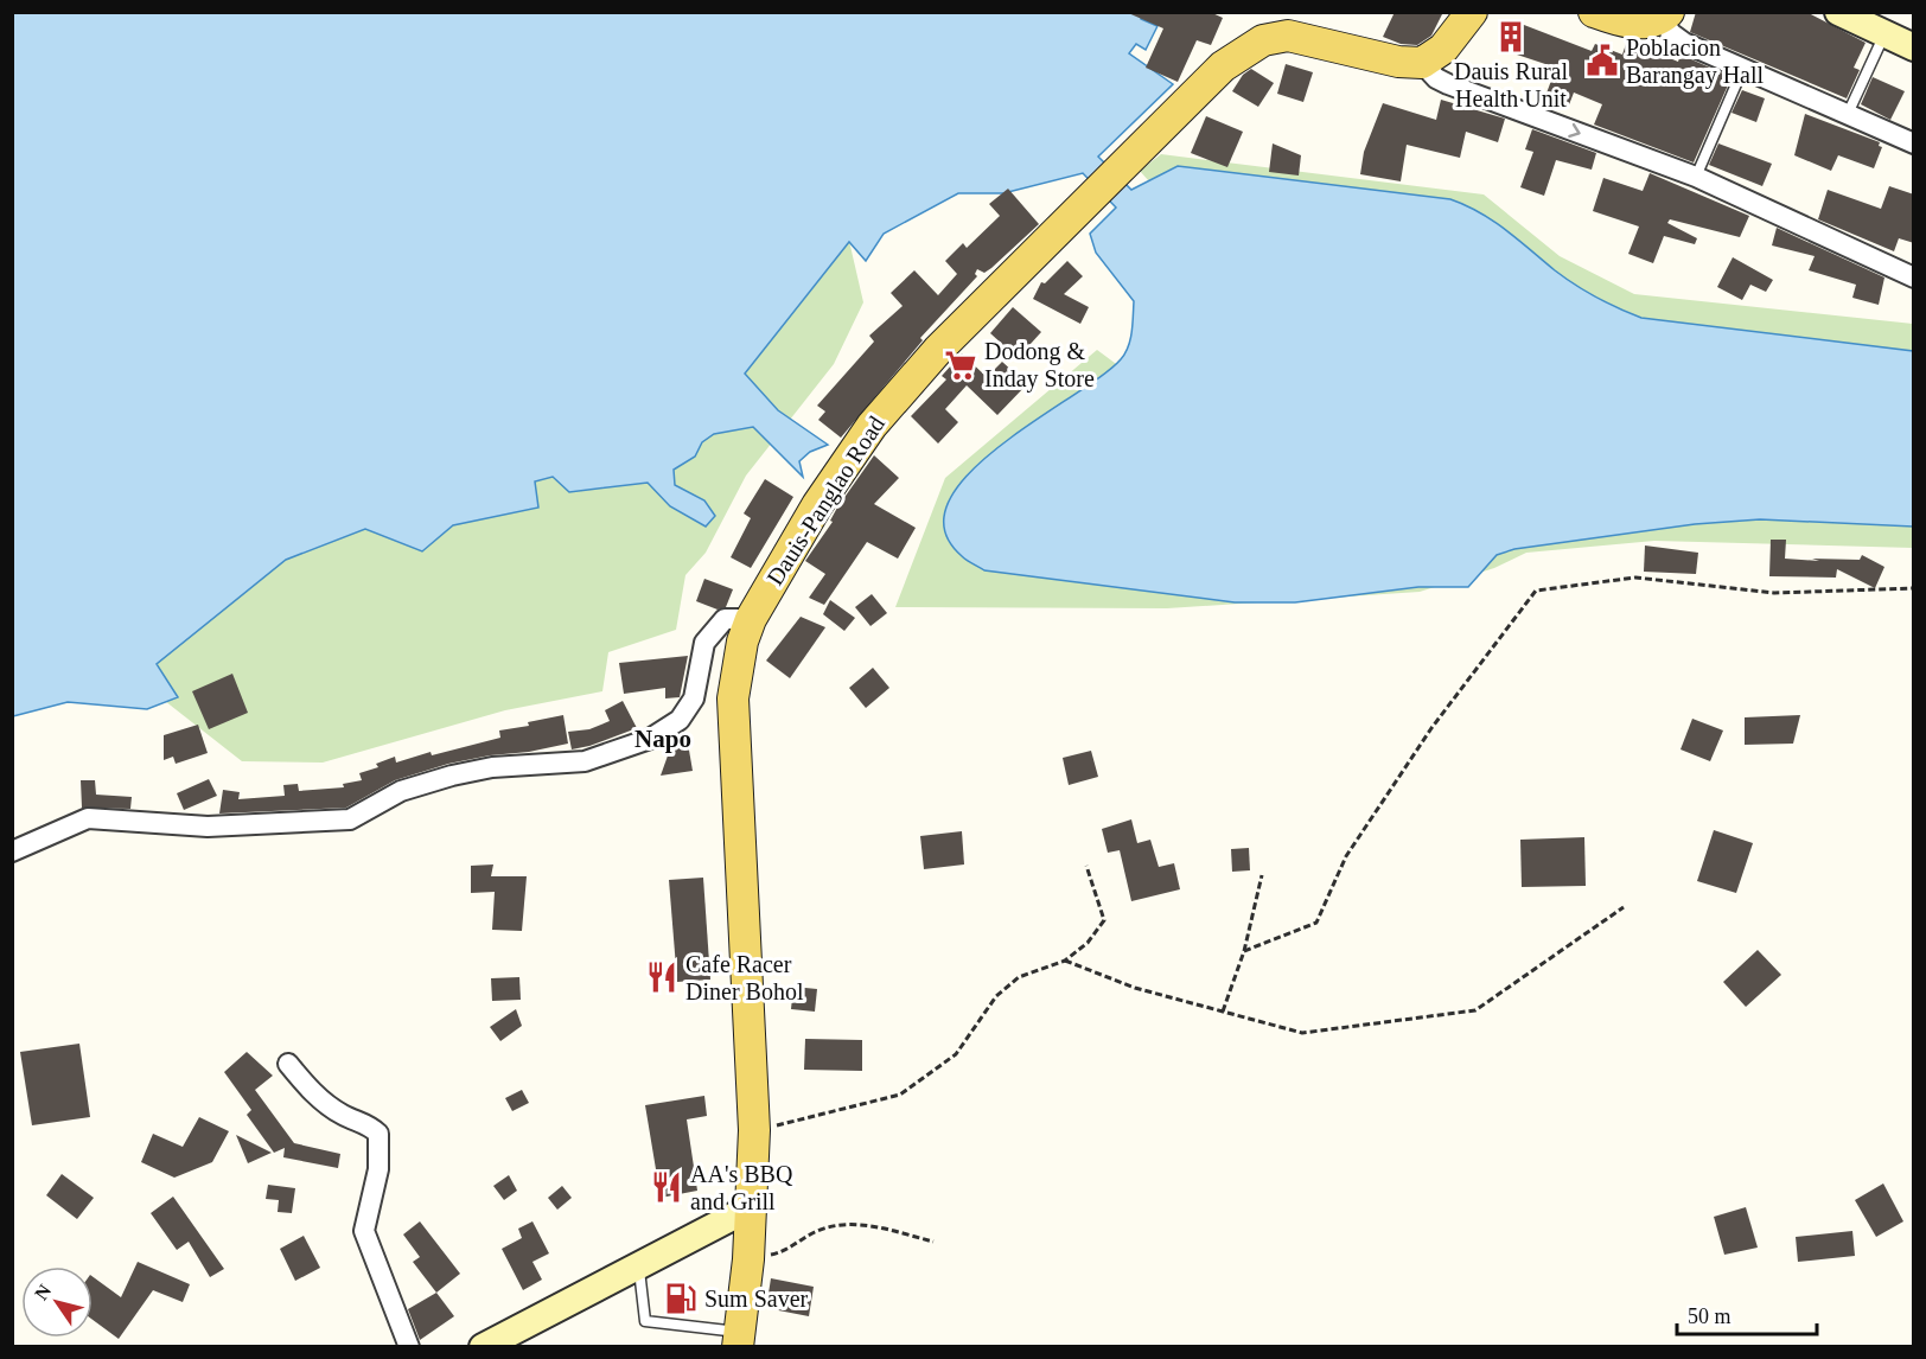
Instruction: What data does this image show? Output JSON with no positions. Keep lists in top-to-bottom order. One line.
{"streets":{"main road":["Dauis-Panglao Road"]},"districts":["Napo"],"places":{"building":["Dauis Rural Health Unit"],"public building":["Poblacion Barangay Hall"],"supermarket":["Dodong & Inday Store"],"restaurant":["Cafe Racer Diner Bohol","AA's BBQ and Grill"],"fuel station":["Sum Saver"]},"scale_bar":"50 m","north":"top left"}
